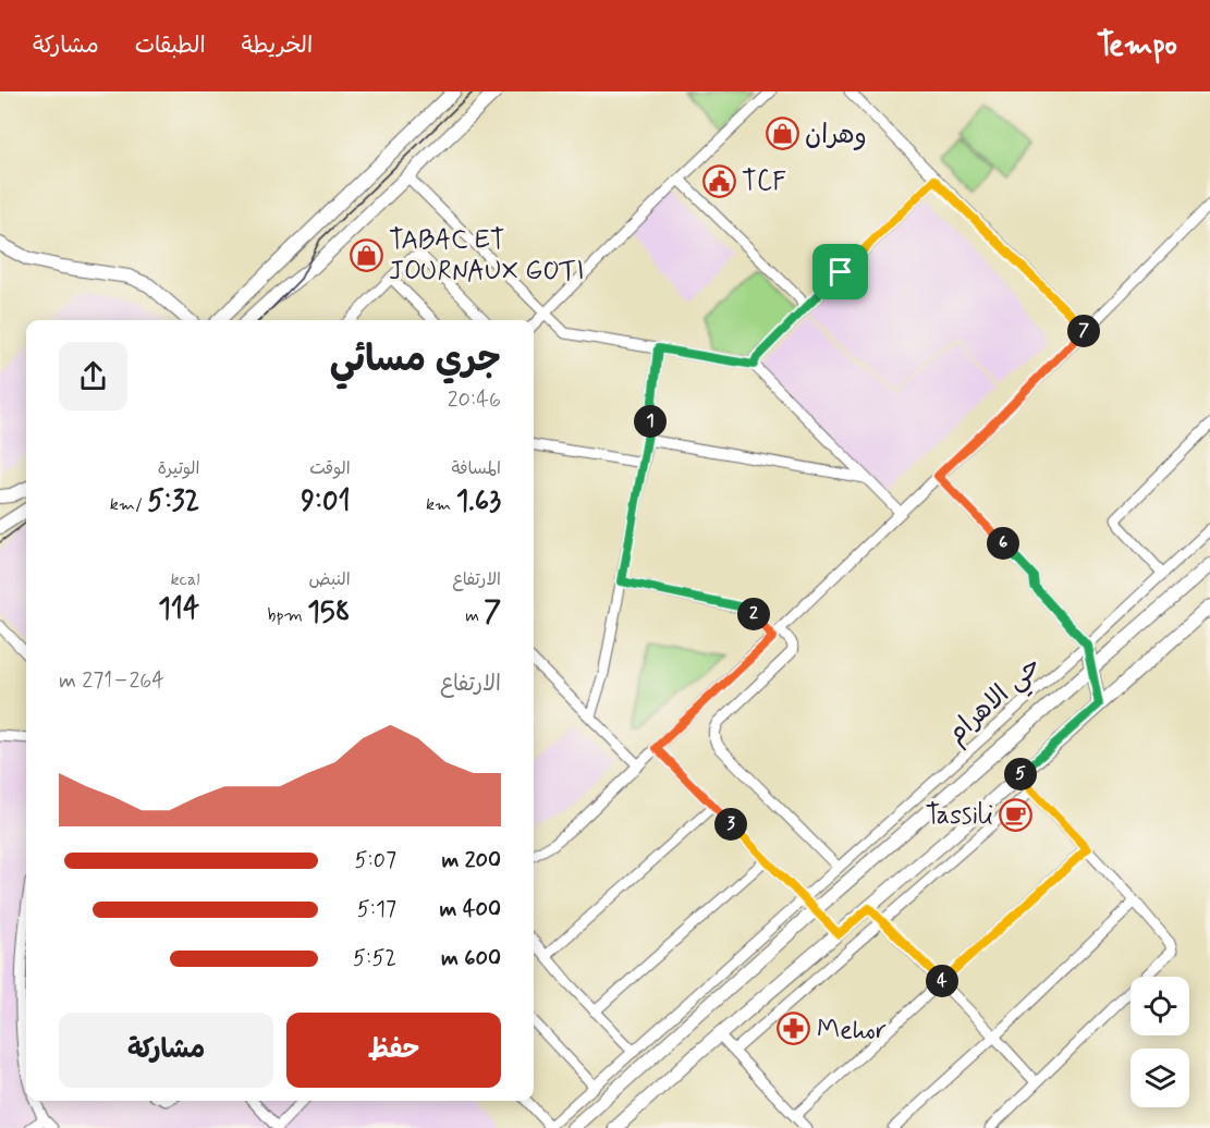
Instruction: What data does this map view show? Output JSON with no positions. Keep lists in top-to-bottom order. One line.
{"streets":{"street":["حي الاهرام"]},"places":{"shop":["وهران","TABAC ET JOURNAUX GOTI"],"public building":["TCF"],"cafe":["Tassili"],"pharmacy":["Mehor"]},"page":{"header":"Tempo","nav":["الخريطة","الطبقات","مشاركة"],"pins":["7","1","6","2","5","3","4"],"heading":["جري مسائي","20:46"],"stats":[["المسافة","1.63 km"],["الوقت","9:01"],["الوتيرة","5:32 /km"],["الارتفاع","7 m"],["النبض","158 bpm"],["kcal","114"]],"chart":["الارتفاع","264–271 m"],"list":[{"name":"200 m","note":"5:07"},{"name":"400 m","note":"5:17"},{"name":"600 m","note":"5:52"}],"buttons":["حفظ","مشاركة"]}}
